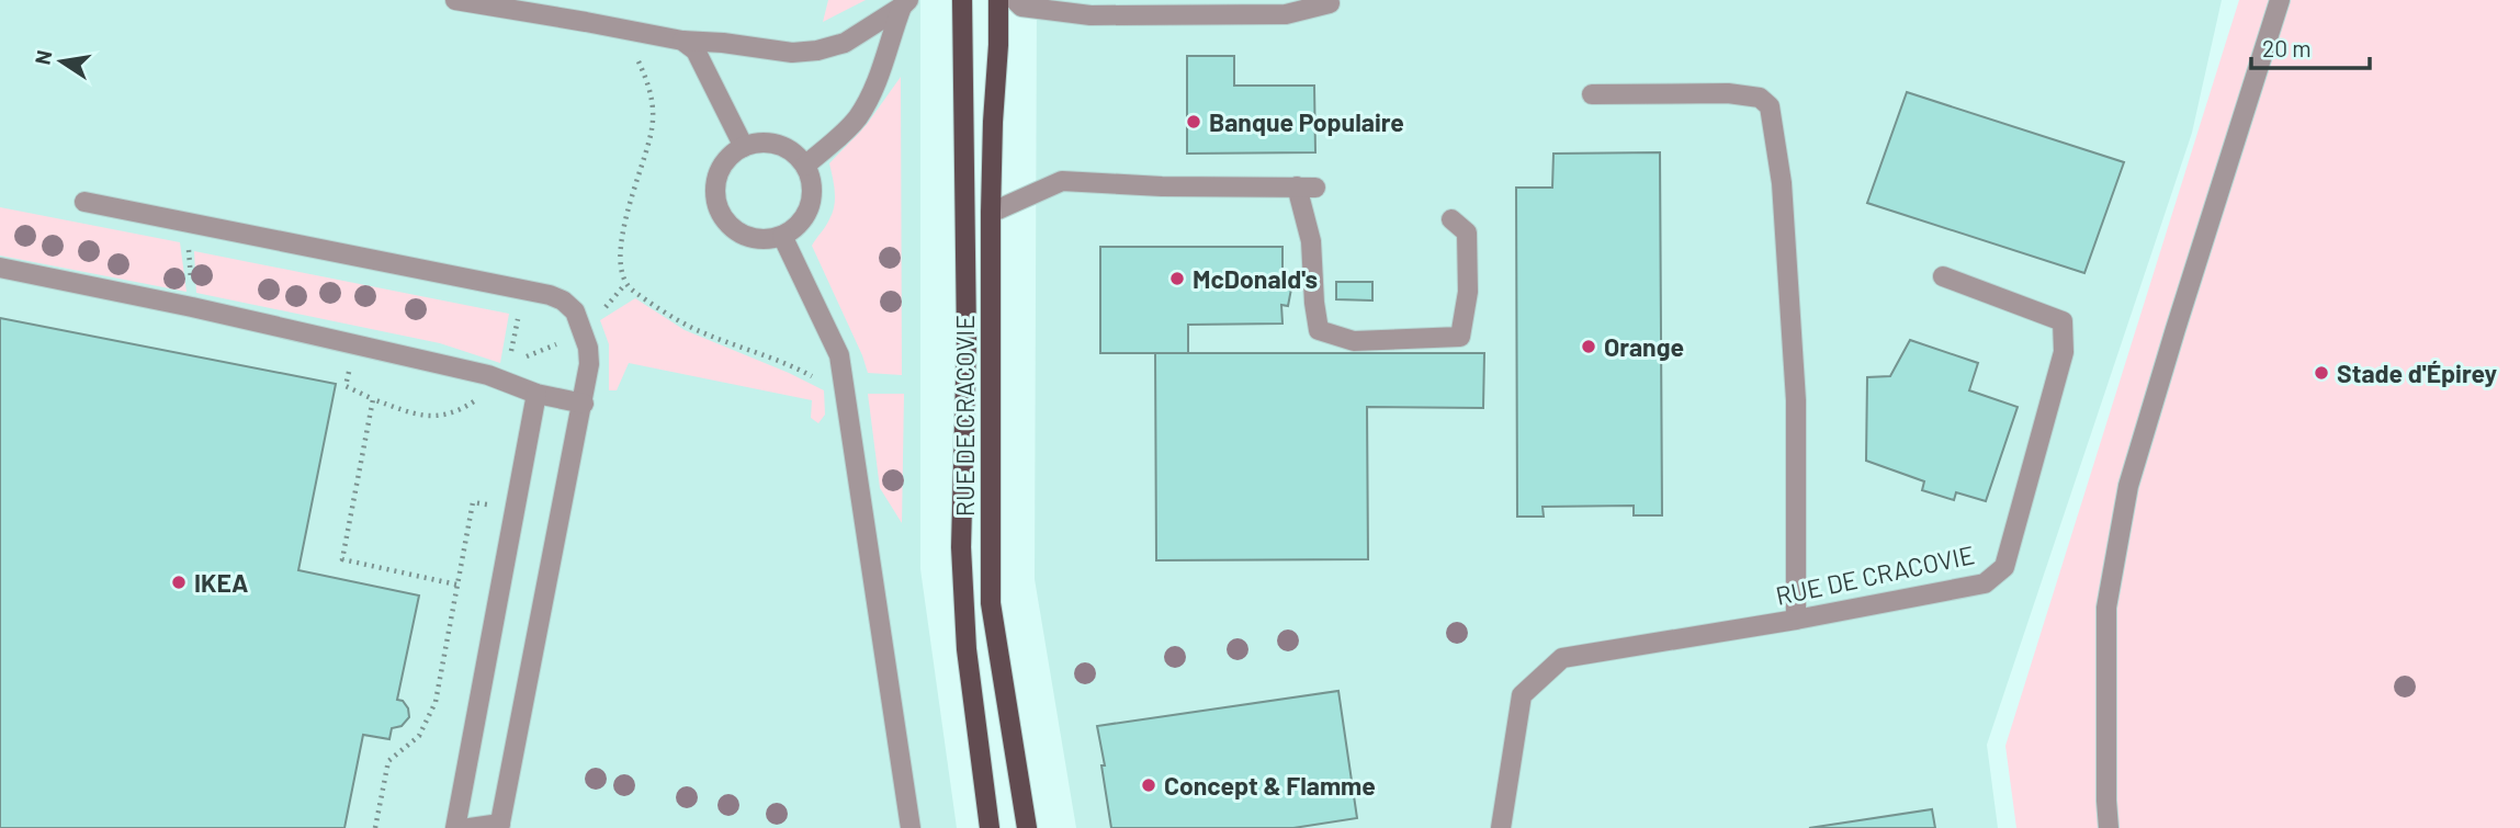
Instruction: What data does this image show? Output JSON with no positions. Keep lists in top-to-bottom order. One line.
{"streets":{"main road":["RUE DE CRACOVIE"]},"places":["Banque Populaire","McDonald's","Orange","Stade d'Épirey","IKEA","Concept & Flamme"],"scale_bar":"20 m","north":"left"}
